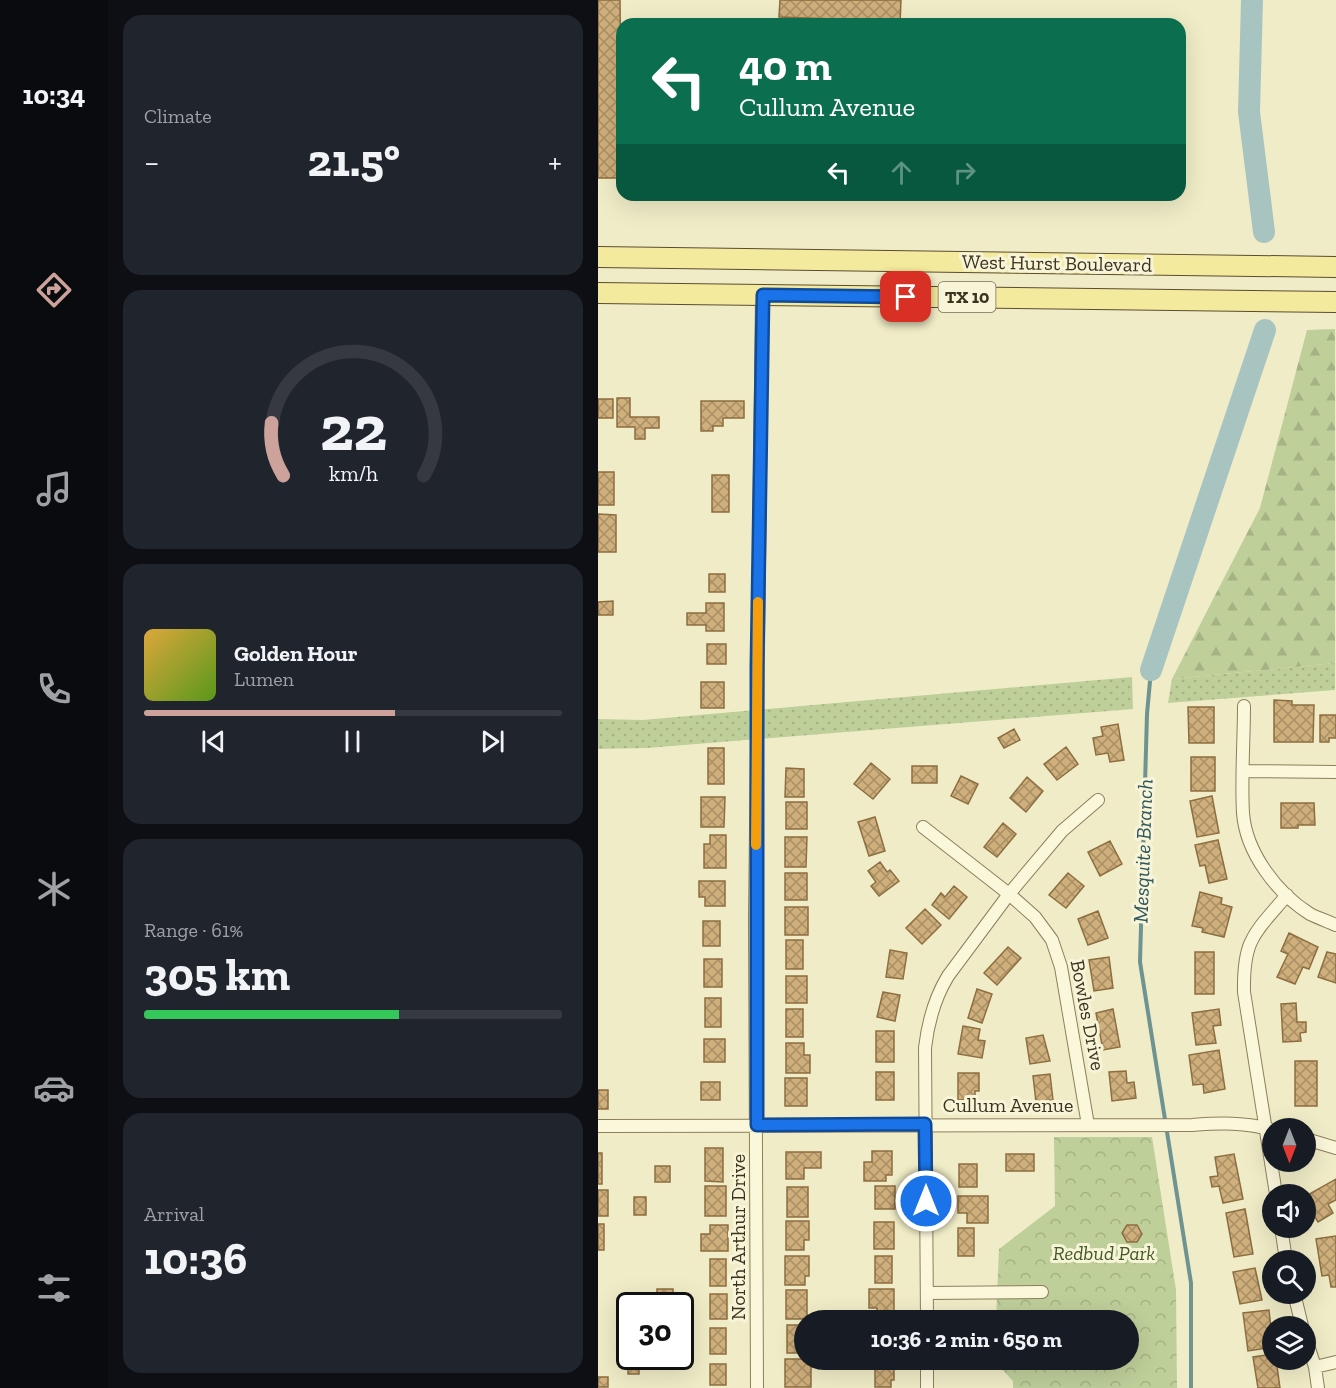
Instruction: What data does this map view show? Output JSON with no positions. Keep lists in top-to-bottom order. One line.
{"streets":{"main road":["West Hurst Boulevard","TX 10"],"street":["Bowles Drive","Cullum Avenue","North Arthur Drive"]},"crossings":[["West Hurst Boulevard","North Arthur Drive"],["Bowles Drive","Cullum Avenue"],["Cullum Avenue","North Arthur Drive"]],"water":["Mesquite Branch"],"parks":["Redbud Park"],"north":"bottom","page":{"tabs":"10:34","tile":["Climate",["Range · 61%","305 km"],["Arrival","10:36"]],"turn":["40 m","Cullum Avenue"],"heat":["−","21.5°","+"],"song":["Golden Hour","Lumen"],"limit":"30","trip":"10:36 · 2 min · 650 m","gauge":["22","km/h"]}}
